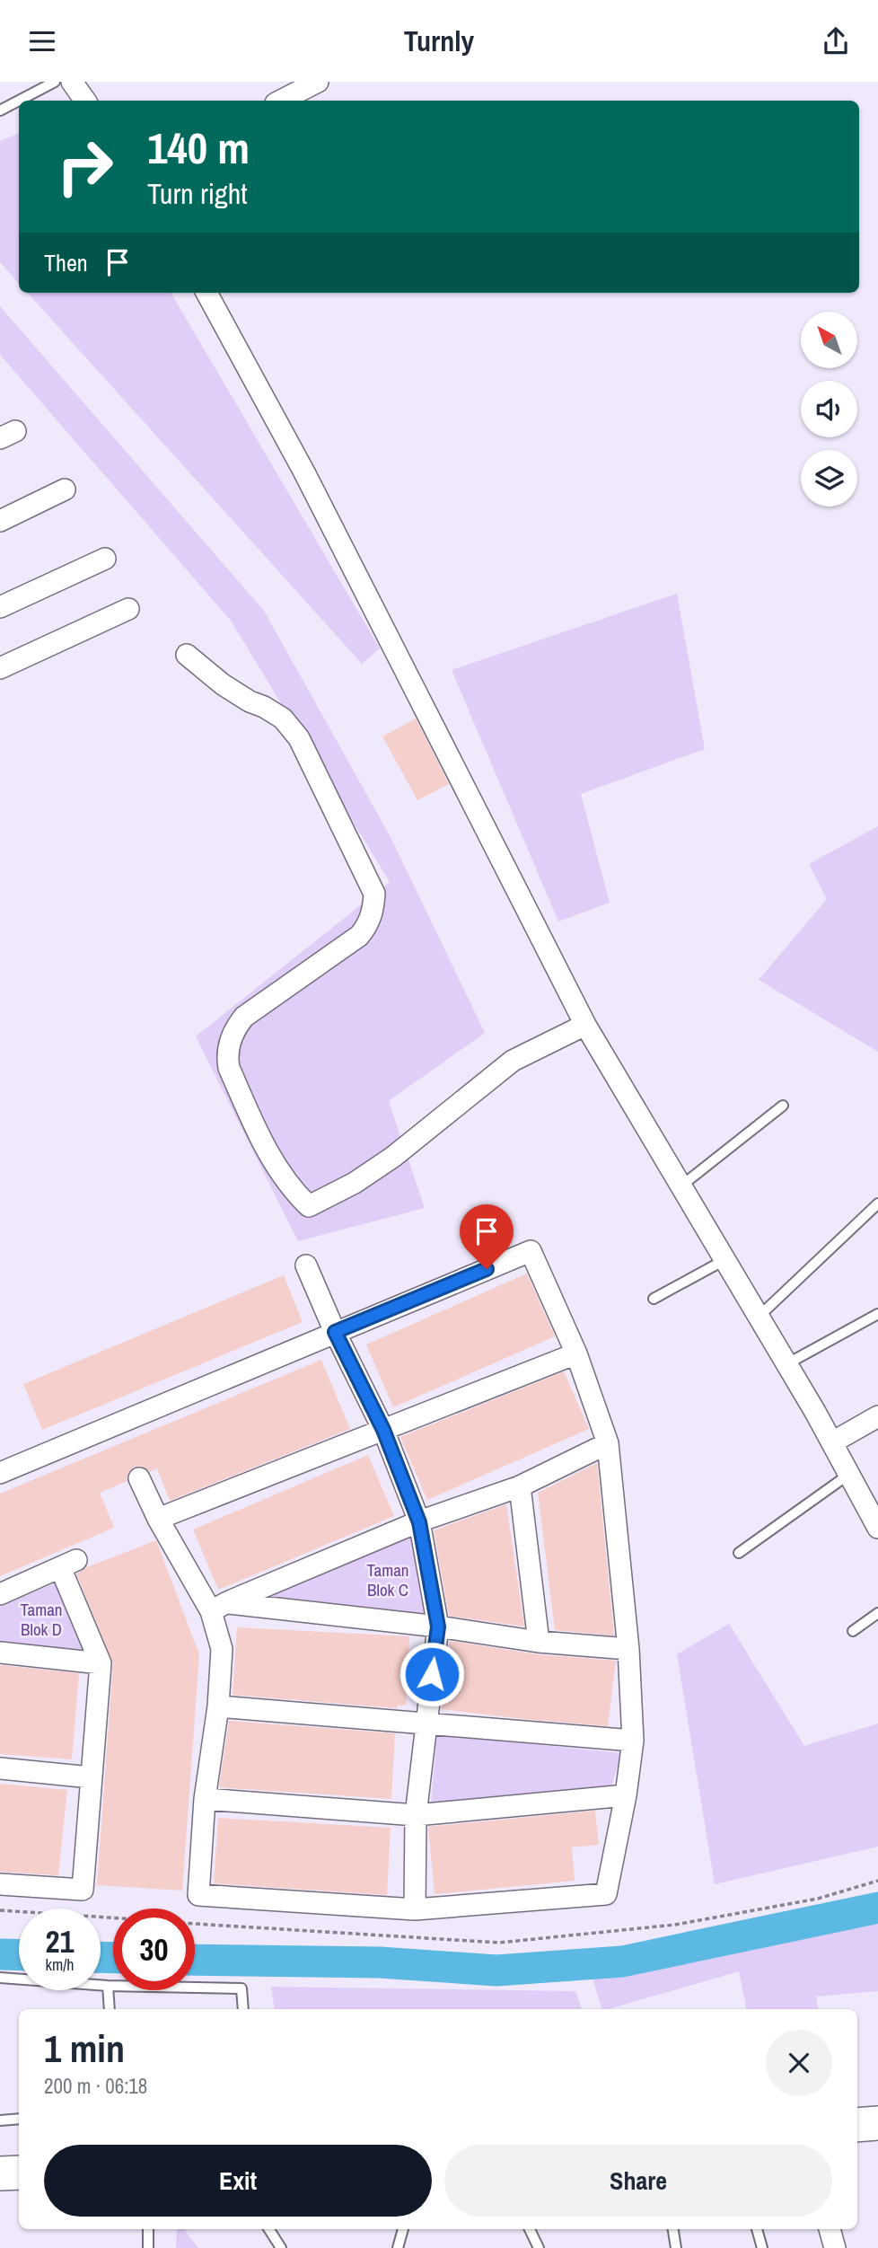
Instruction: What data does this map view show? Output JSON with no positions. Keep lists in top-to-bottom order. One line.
{"parks":["Taman Blok C","Taman Blok D"],"north":"top left","page":{"header":"Turnly","turn":["140 m","Turn right"],"then":"Then","speed":"21 km/h","limit":"30","heading":["1 min","200 m · 06:18"],"buttons":["Exit","Share"]}}
